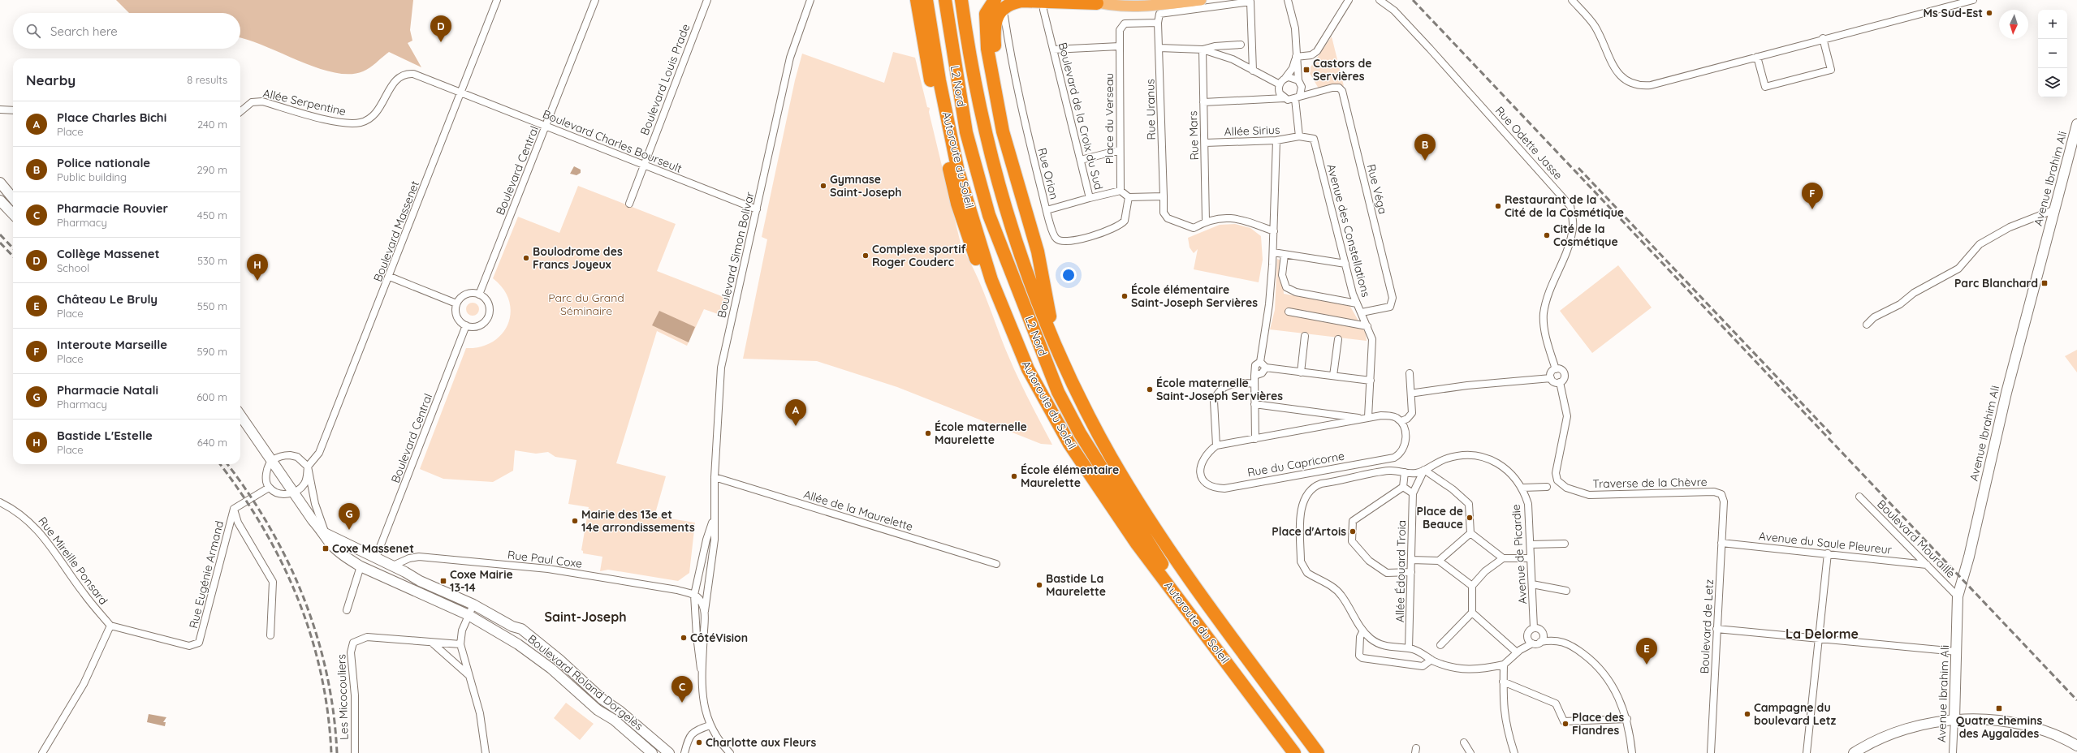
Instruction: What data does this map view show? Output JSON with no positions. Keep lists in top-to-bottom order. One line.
{"streets":{"highway":["L2 Nord","Autoroute du Soleil"],"main road":["Avenue Ibrahim Ali","Boulevard Roland Dorgelès"],"street":["Boulevard Louis Prade","Allée Serpentine","Rue Uranus","Boulevard de la Croix du Sud","Place du Verseau","Allée Sirius","Rue Mars","Boulevard Charles Bourseult","Rue Odette Jasse","Boulevard Central","Rue Orion","Rue Véga","Avenue des Constellations","Boulevard Massenet","Boulevard Simon Bolivar","Rue du Capricorne","Traverse de la Chèvre","Allée de la Maurelette","Boulevard Mouraille","Avenue du Saule Pleureur","Avenue de Picardie","Rue Paul Coxe","Rue Mireille Ponsard","Allée Édouard Troia","Rue Eugénie Armand","Boulevard de Letz","Les Micocouliers"]},"crossings":[["Boulevard Louis Prade","Boulevard Charles Bourseult"],["L2 Nord","Autoroute du Soleil"],["Allée Serpentine","Boulevard Charles Bourseult"],["Allée Serpentine","Boulevard Massenet"],["Rue Uranus","Place du Verseau"],["Boulevard de la Croix du Sud","Place du Verseau"],["Boulevard de la Croix du Sud","Rue Orion"],["Allée Sirius","Rue Mars"],["Allée Sirius","Avenue des Constellations"],["Boulevard Charles Bourseult","Boulevard Central"],["Boulevard Charles Bourseult","Boulevard Massenet"],["Boulevard Charles Bourseult","Boulevard Simon Bolivar"],["Rue Odette Jasse","Traverse de la Chèvre"],["Boulevard Central","Boulevard Roland Dorgelès"],["Avenue Ibrahim Ali","Boulevard Mouraille"],["Rue Véga","Avenue des Constellations"],["Boulevard Simon Bolivar","Allée de la Maurelette"],["Traverse de la Chèvre","Boulevard de Letz"],["Boulevard Mouraille","Avenue du Saule Pleureur"],["Avenue du Saule Pleureur","Boulevard de Letz"],["Avenue de Picardie","Allée Édouard Troia"],["Rue Paul Coxe","Boulevard Roland Dorgelès"],["Rue Mireille Ponsard","Rue Eugénie Armand"]],"districts":["Saint-Joseph","La Delorme"],"parks":["Parc du Grand Séminaire"],"places":{"other":["Ms Sud-Est","Gymnase Saint-Joseph","Restaurant de la Cité de la Cosmétique","Cité de la Cosmétique","Complexe sportif Roger Couderc","Boulodrome des Francs Joyeux","École élémentaire Saint-Joseph Servières","École maternelle Saint-Joseph Servières","École maternelle Maurelette","École élémentaire Maurelette","Place de Beauce","Mairie des 13e et 14e arrondissements","Place d'Artois","Bastide La Maurelette","CôtéVision","Campagne du boulevard Letz","Place des Flandres","Charlotte aux Fleurs"],"transit":["Castors de Servières","Parc Blanchard","Coxe Massenet","Coxe Mairie 13-14","Quatre chemins des Aygalades"]},"north":"bottom","page":{"map_buttons":["+","−"],"search":"Search here","pins":["D","B","F","H","A","G","E","C"],"heading":["Nearby","8 results"],"list":[{"mark":"A","name":"Place Charles Bichi","note":"Place","value":"240 m"},{"mark":"B","name":"Police nationale","note":"Public building","value":"290 m"},{"mark":"C","name":"Pharmacie Rouvier","note":"Pharmacy","value":"450 m"},{"mark":"D","name":"Collège Massenet","note":"School","value":"530 m"},{"mark":"E","name":"Château Le Bruly","note":"Place","value":"550 m"},{"mark":"F","name":"Interoute Marseille","note":"Place","value":"590 m"},{"mark":"G","name":"Pharmacie Natali","note":"Pharmacy","value":"600 m"},{"mark":"H","name":"Bastide L'Estelle","note":"Place","value":"640 m"}]}}
